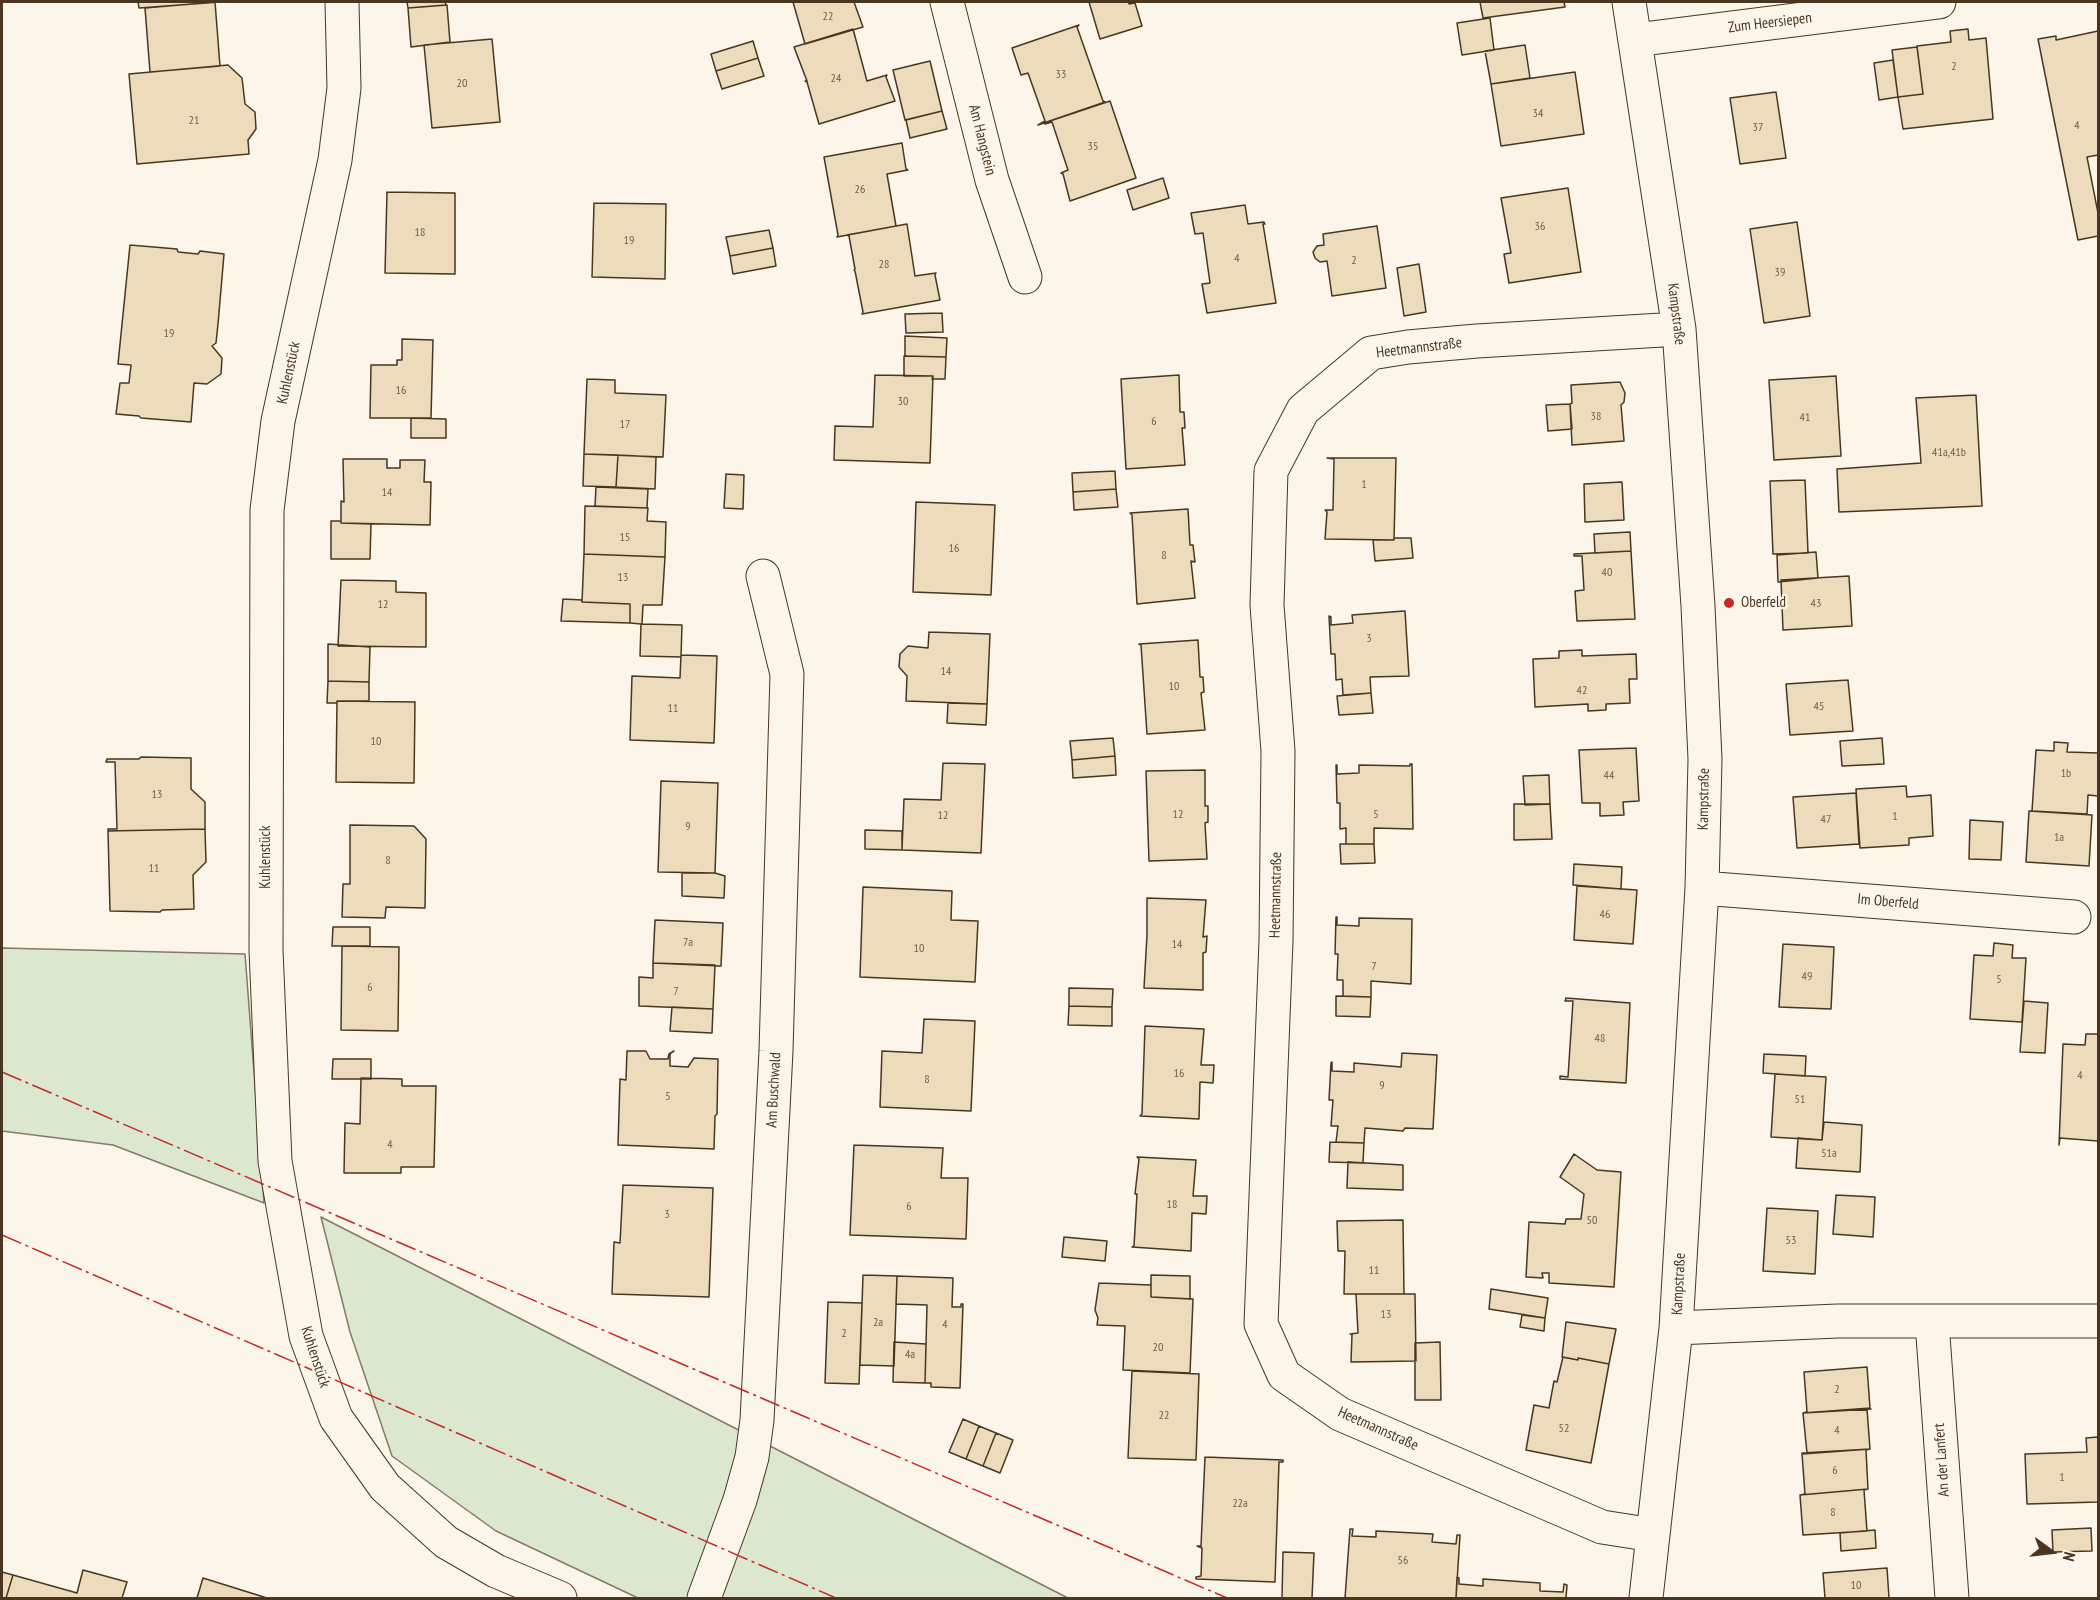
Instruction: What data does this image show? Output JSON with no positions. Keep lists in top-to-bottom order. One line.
{"streets":{"street":["Zum Heersiepen","Am Hangstein","Kampstraße","Heetmannstraße","Kuhlenstück","Im Oberfeld","Am Buschwald","An der Lanfert"]},"crossings":[["Zum Heersiepen","Kampstraße"],["Kampstraße","Heetmannstraße"],["Kampstraße","Im Oberfeld"]],"places":["Oberfeld"],"house_numbers":["22","2","33","24","20","34","21","4","37","35","26","36","18","19","4","2","28","39","19","16","30","38","41","6","17","41a,41b","1","14","15","16","8","40","13","43","12","3","14","10","42","45","11","10","1b","44","13","12","5","12","1","47","9","1a","8","11","46","7a","14","10","7","49","5","6","7","48","16","4","8","9","5","51","4","51a","18","6","3","50","53","11","13","2a","4","2","20","4a","2","22","52","4","6","1","22a","8","56","10"],"north":"right"}
